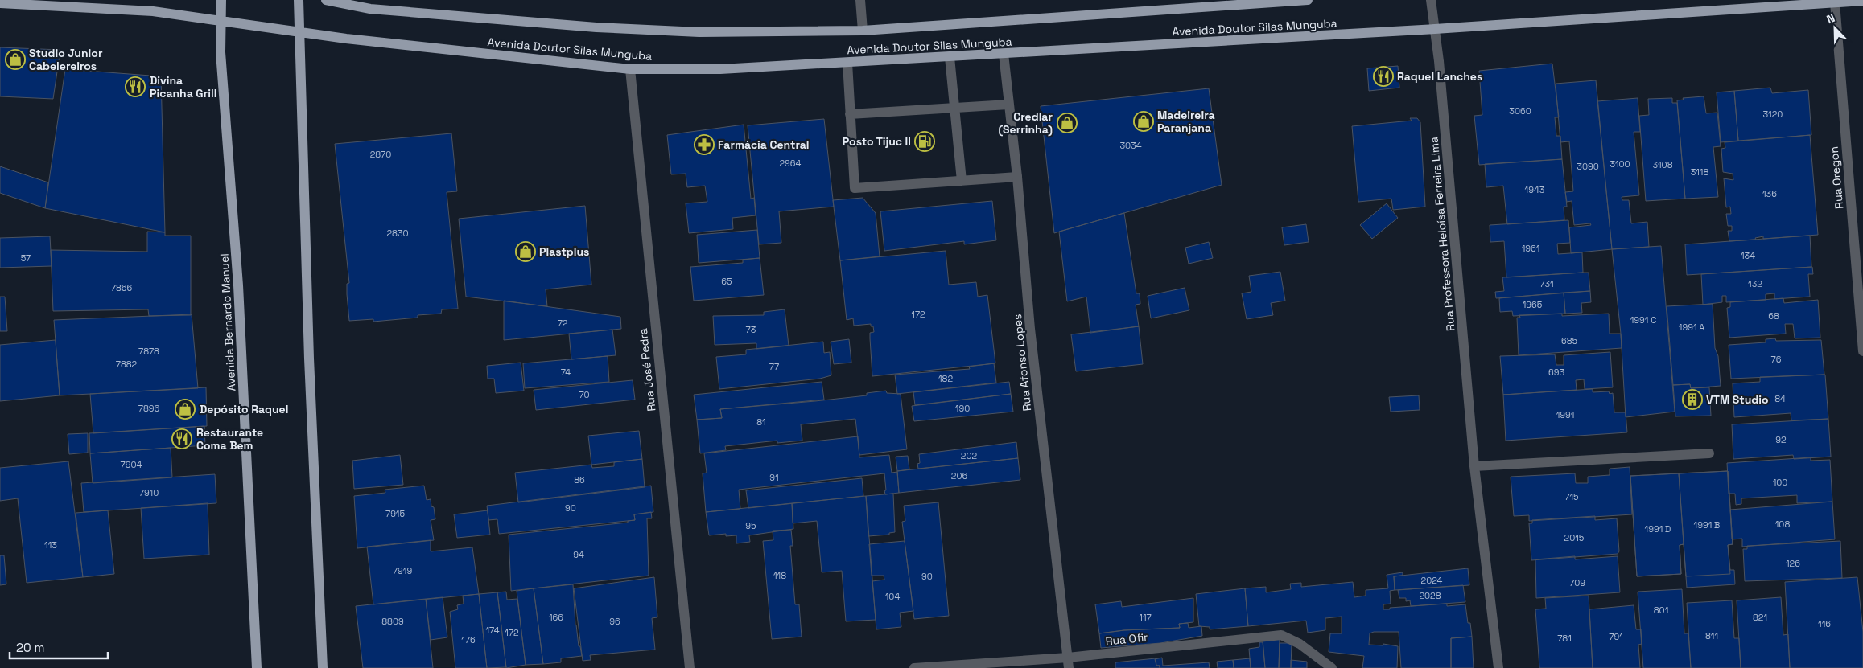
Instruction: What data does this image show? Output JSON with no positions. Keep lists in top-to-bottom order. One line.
{"streets":{"main road":["Avenida Doutor Silas Munguba","Avenida Bernardo Manuel"],"street":["Rua Oregon","Rua Professora Heloísa Ferreira Lima","Rua Afonso Lopes","Rua José Pedra","Rua Ofir"]},"crossings":[["Avenida Doutor Silas Munguba","Rua Oregon"],["Avenida Doutor Silas Munguba","Rua Professora Heloísa Ferreira Lima"],["Avenida Doutor Silas Munguba","Avenida Bernardo Manuel"],["Avenida Doutor Silas Munguba","Rua Afonso Lopes"],["Avenida Doutor Silas Munguba","Rua José Pedra"],["Rua Afonso Lopes","Rua Ofir"]],"places":{"shop":["Studio Junior Cabelereiros","Madeireira Paranjana","Credlar (Serrinha)","Plastplus","Depósito Raquel"],"restaurant":["Raquel Lanches","Divina Picanha Grill","Restaurante Coma Bem"],"fuel station":["Posto Tijuc II"],"pharmacy":["Farmácia Central"],"building":["VTM Studio"]},"house_numbers":["3060","3120","3034","2870","2964","3100","3108","3090","3118","1943","136","2830","1961","134","57","65","731","132","7866","1965","172","68","1991 C","72","1991 A","73","685","7878","76","7882","77","74","693","182","70","84","7896","190","1991","81","92","202","7904","206","91","86","100","7910","715","90","7915","108","1991 B","95","1991 D","2015","113","94","126","7919","118","90","2024","709","2028","104","801","166","117","821","8809","96","116","174","172","811","791","781","176"],"scale_bar":"20 m","north":"top left"}
